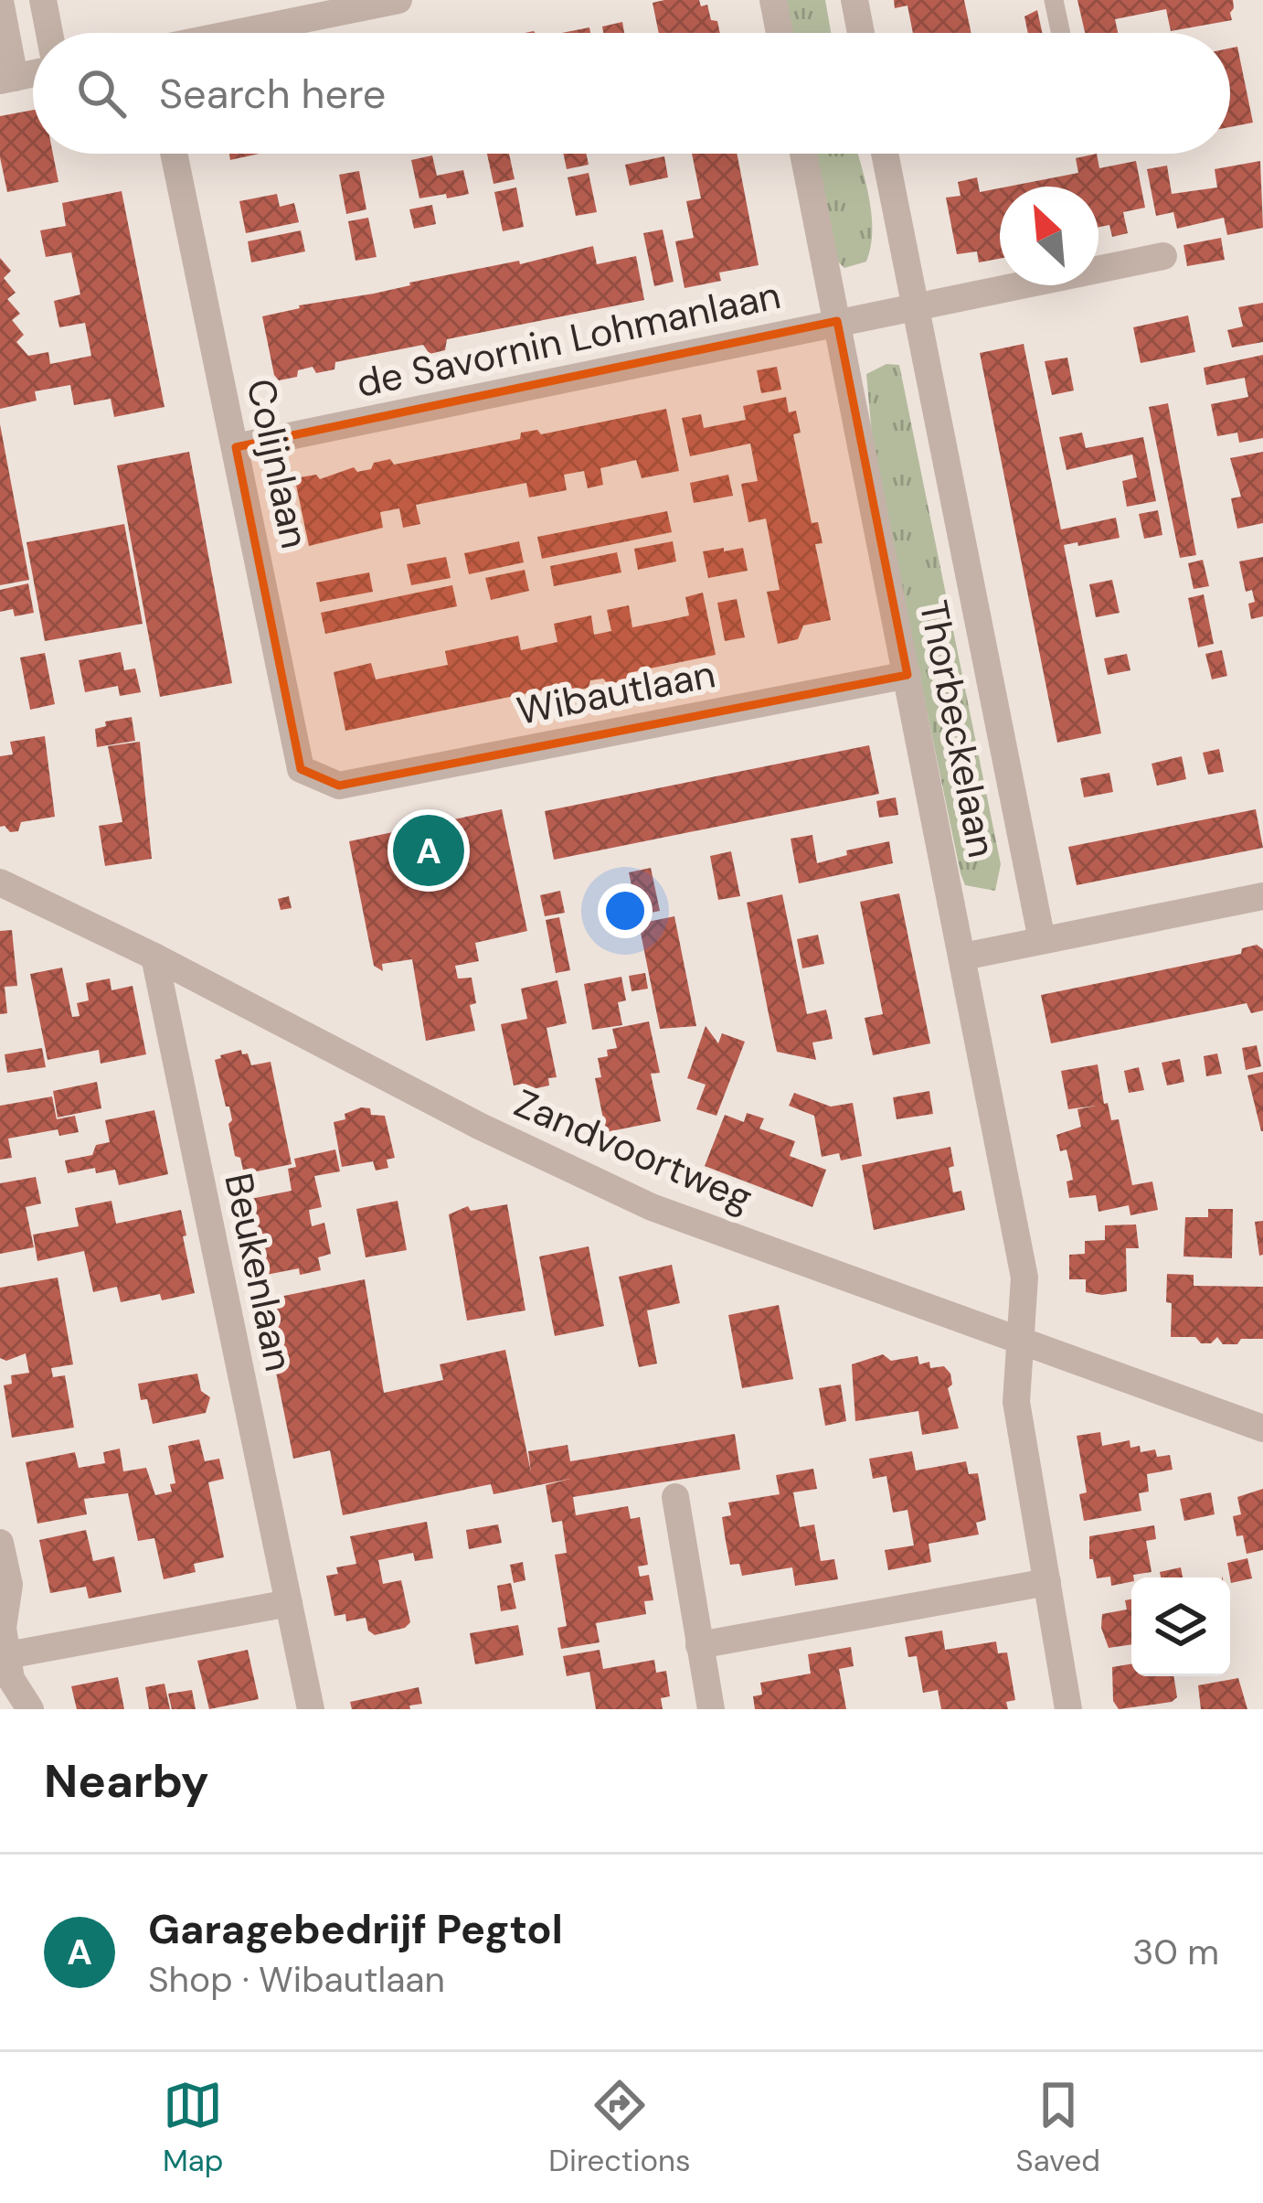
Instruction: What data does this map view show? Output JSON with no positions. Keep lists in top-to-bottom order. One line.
{"streets":{"street":["de Savornin Lohmanlaan","Colijnlaan","Wibautlaan","Thorbeckelaan","Zandvoortweg","Beukenlaan"]},"crossings":[["de Savornin Lohmanlaan","Colijnlaan"],["de Savornin Lohmanlaan","Thorbeckelaan"],["Colijnlaan","Wibautlaan"],["Wibautlaan","Thorbeckelaan"],["Thorbeckelaan","Zandvoortweg"],["Zandvoortweg","Beukenlaan"]],"north":"top left","page":{"search":"Search here","pins":"A","heading":"Nearby","list":[{"mark":"A","name":"Garagebedrijf Pegtol","note":"Shop · Wibautlaan","value":"30 m"}],"nav":["Map","Directions","Saved"]}}
